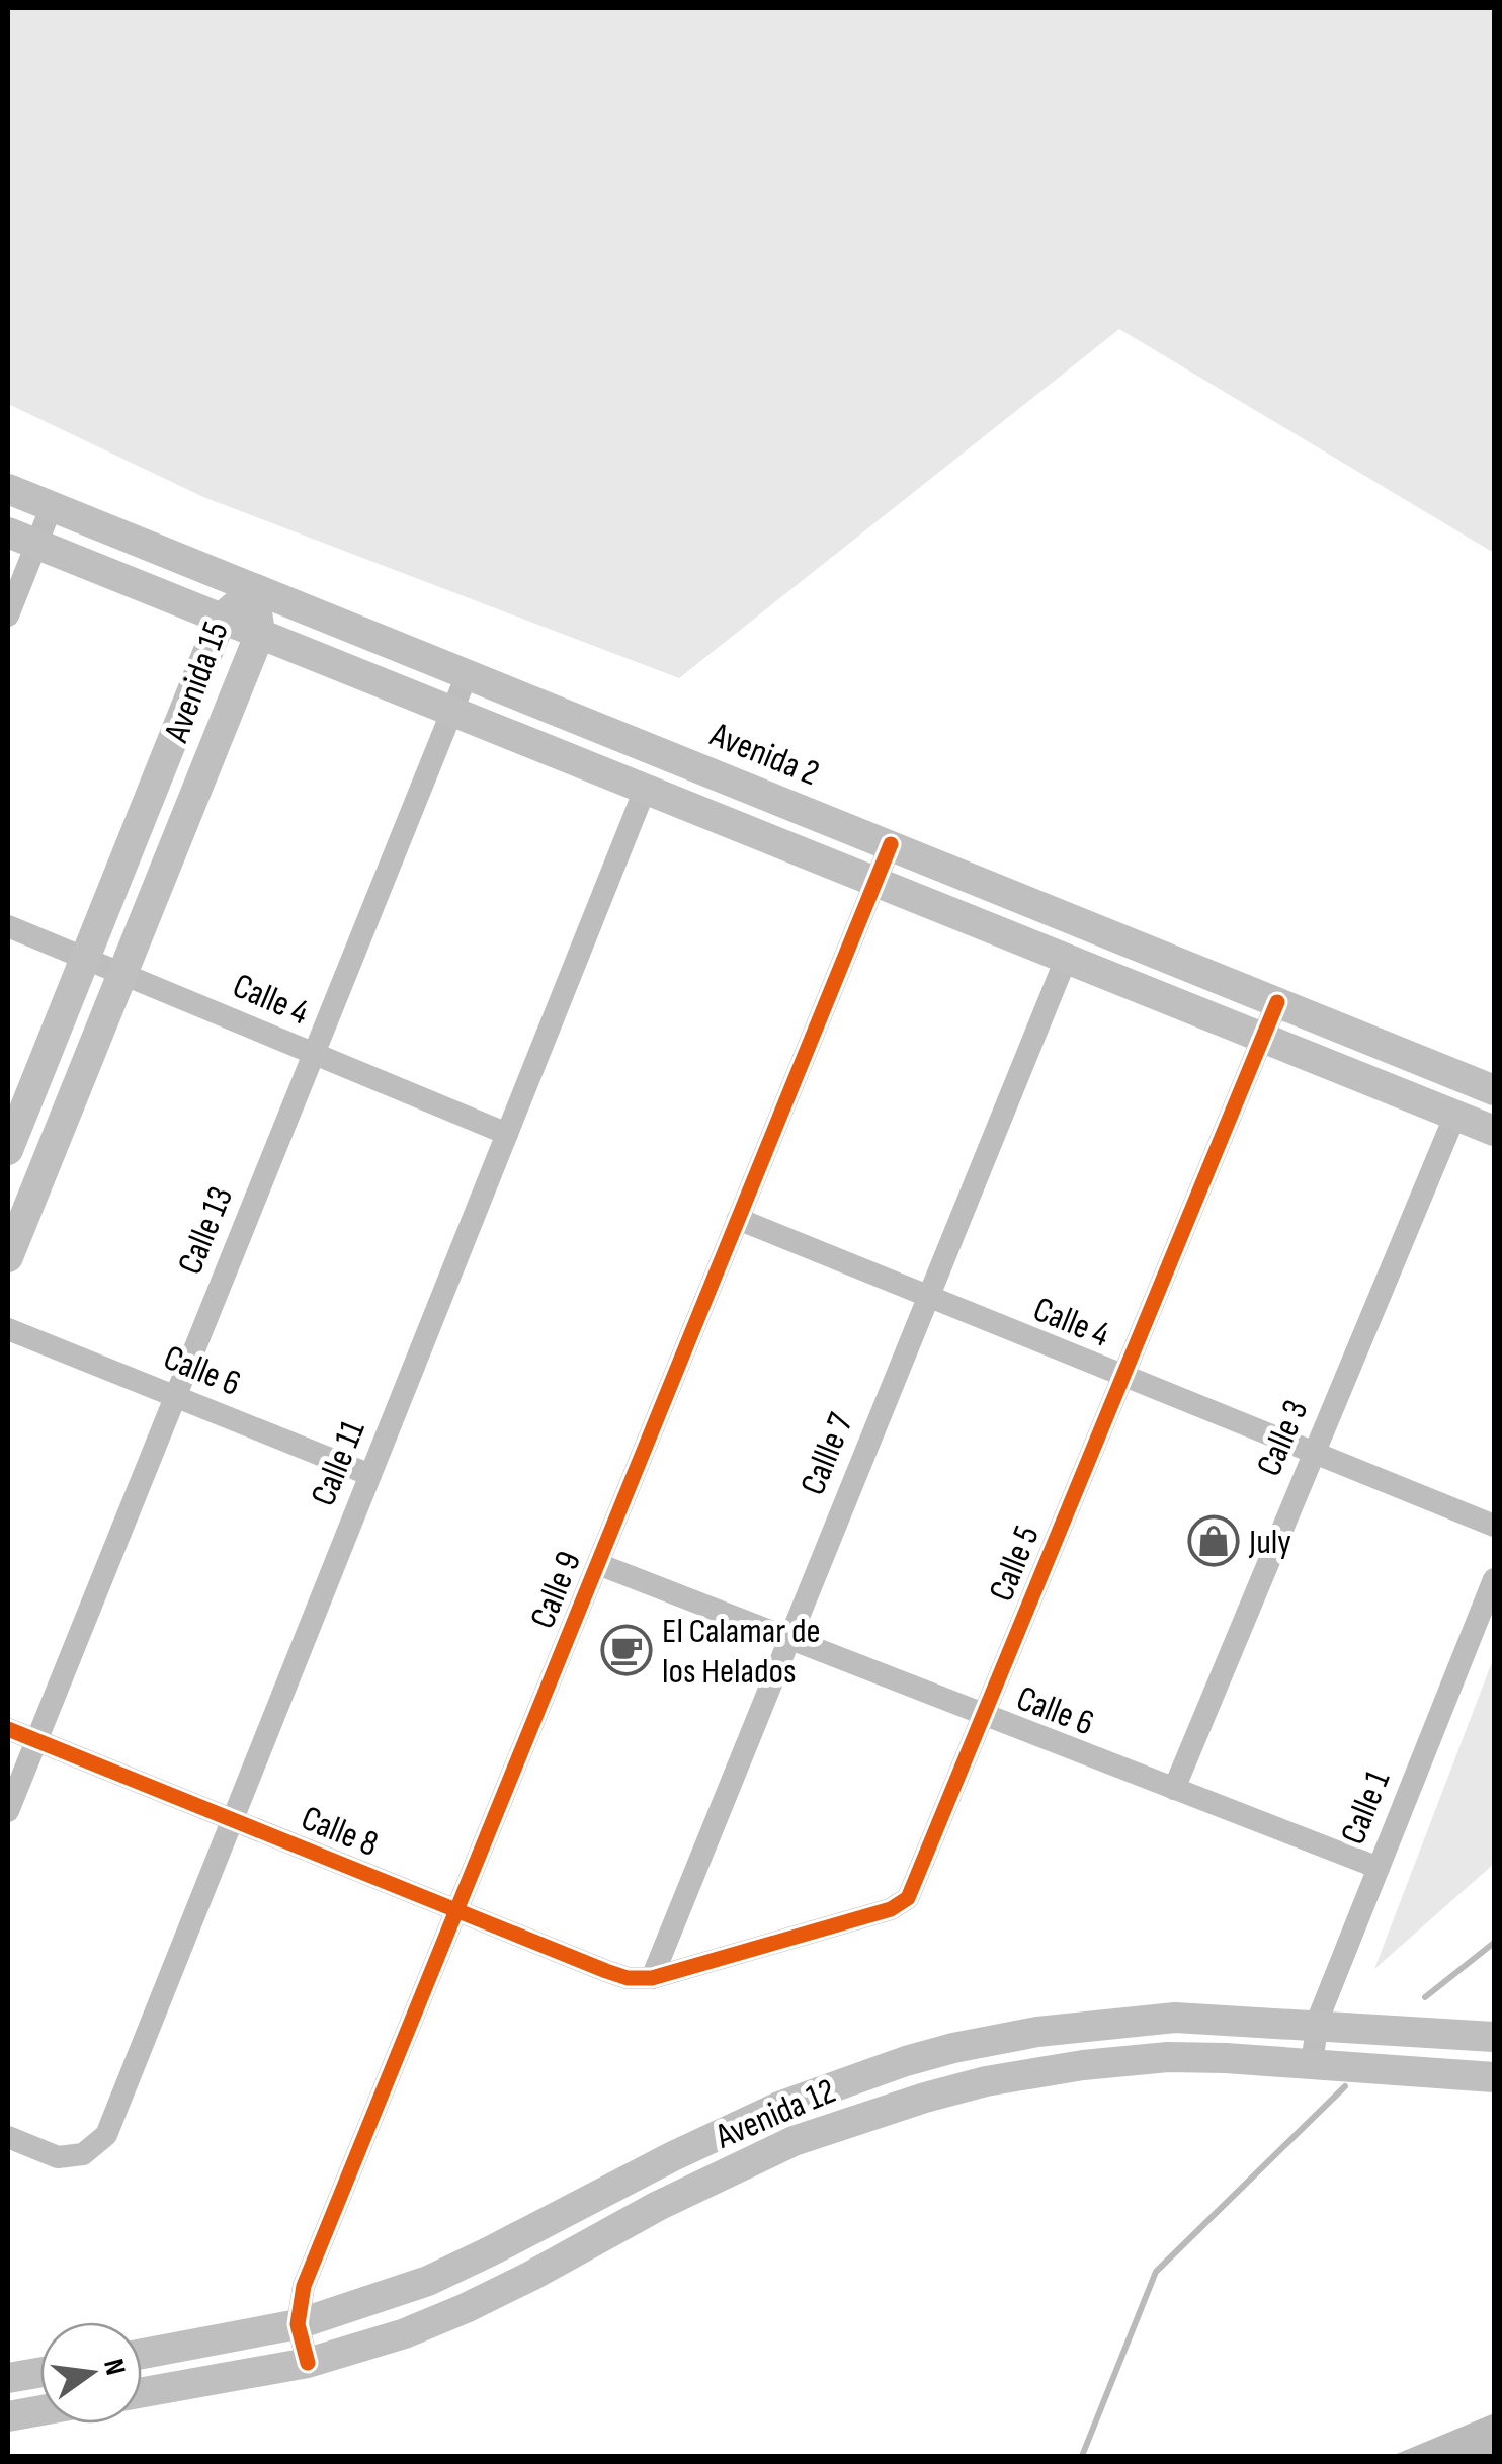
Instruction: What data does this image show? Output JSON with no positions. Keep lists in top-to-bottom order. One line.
{"streets":{"main road":["Avenida 15","Avenida 2","Avenida 12"],"street":["Calle 4","Calle 13","Calle 6","Calle 3","Callle 7","Calle 11","Calle 5","Calle 9","Calle 1","Calle 8"]},"crossings":[["Avenida 15","Avenida 2"],["Avenida 15","Calle 4"],["Avenida 2","Calle 13"],["Avenida 2","Calle 5"],["Avenida 2","Calle 9"],["Calle 4","Calle 13"],["Calle 4","Calle 3"],["Calle 4","Callle 7"],["Calle 4","Calle 11"],["Calle 4","Calle 5"],["Calle 4","Calle 9"],["Calle 13","Calle 6"],["Calle 13","Calle 8"],["Calle 6","Calle 3"],["Calle 6","Callle 7"],["Calle 6","Calle 11"],["Calle 6","Calle 5"],["Calle 6","Calle 9"],["Calle 6","Calle 1"],["Callle 7","Calle 5"],["Callle 7","Calle 8"],["Calle 11","Calle 8"],["Calle 5","Calle 8"],["Calle 9","Calle 8"],["Calle 9","Avenida 12"],["Calle 1","Avenida 12"]],"places":{"shop":["July"],"cafe":["El Calamar de los Helados"]},"north":"right"}
